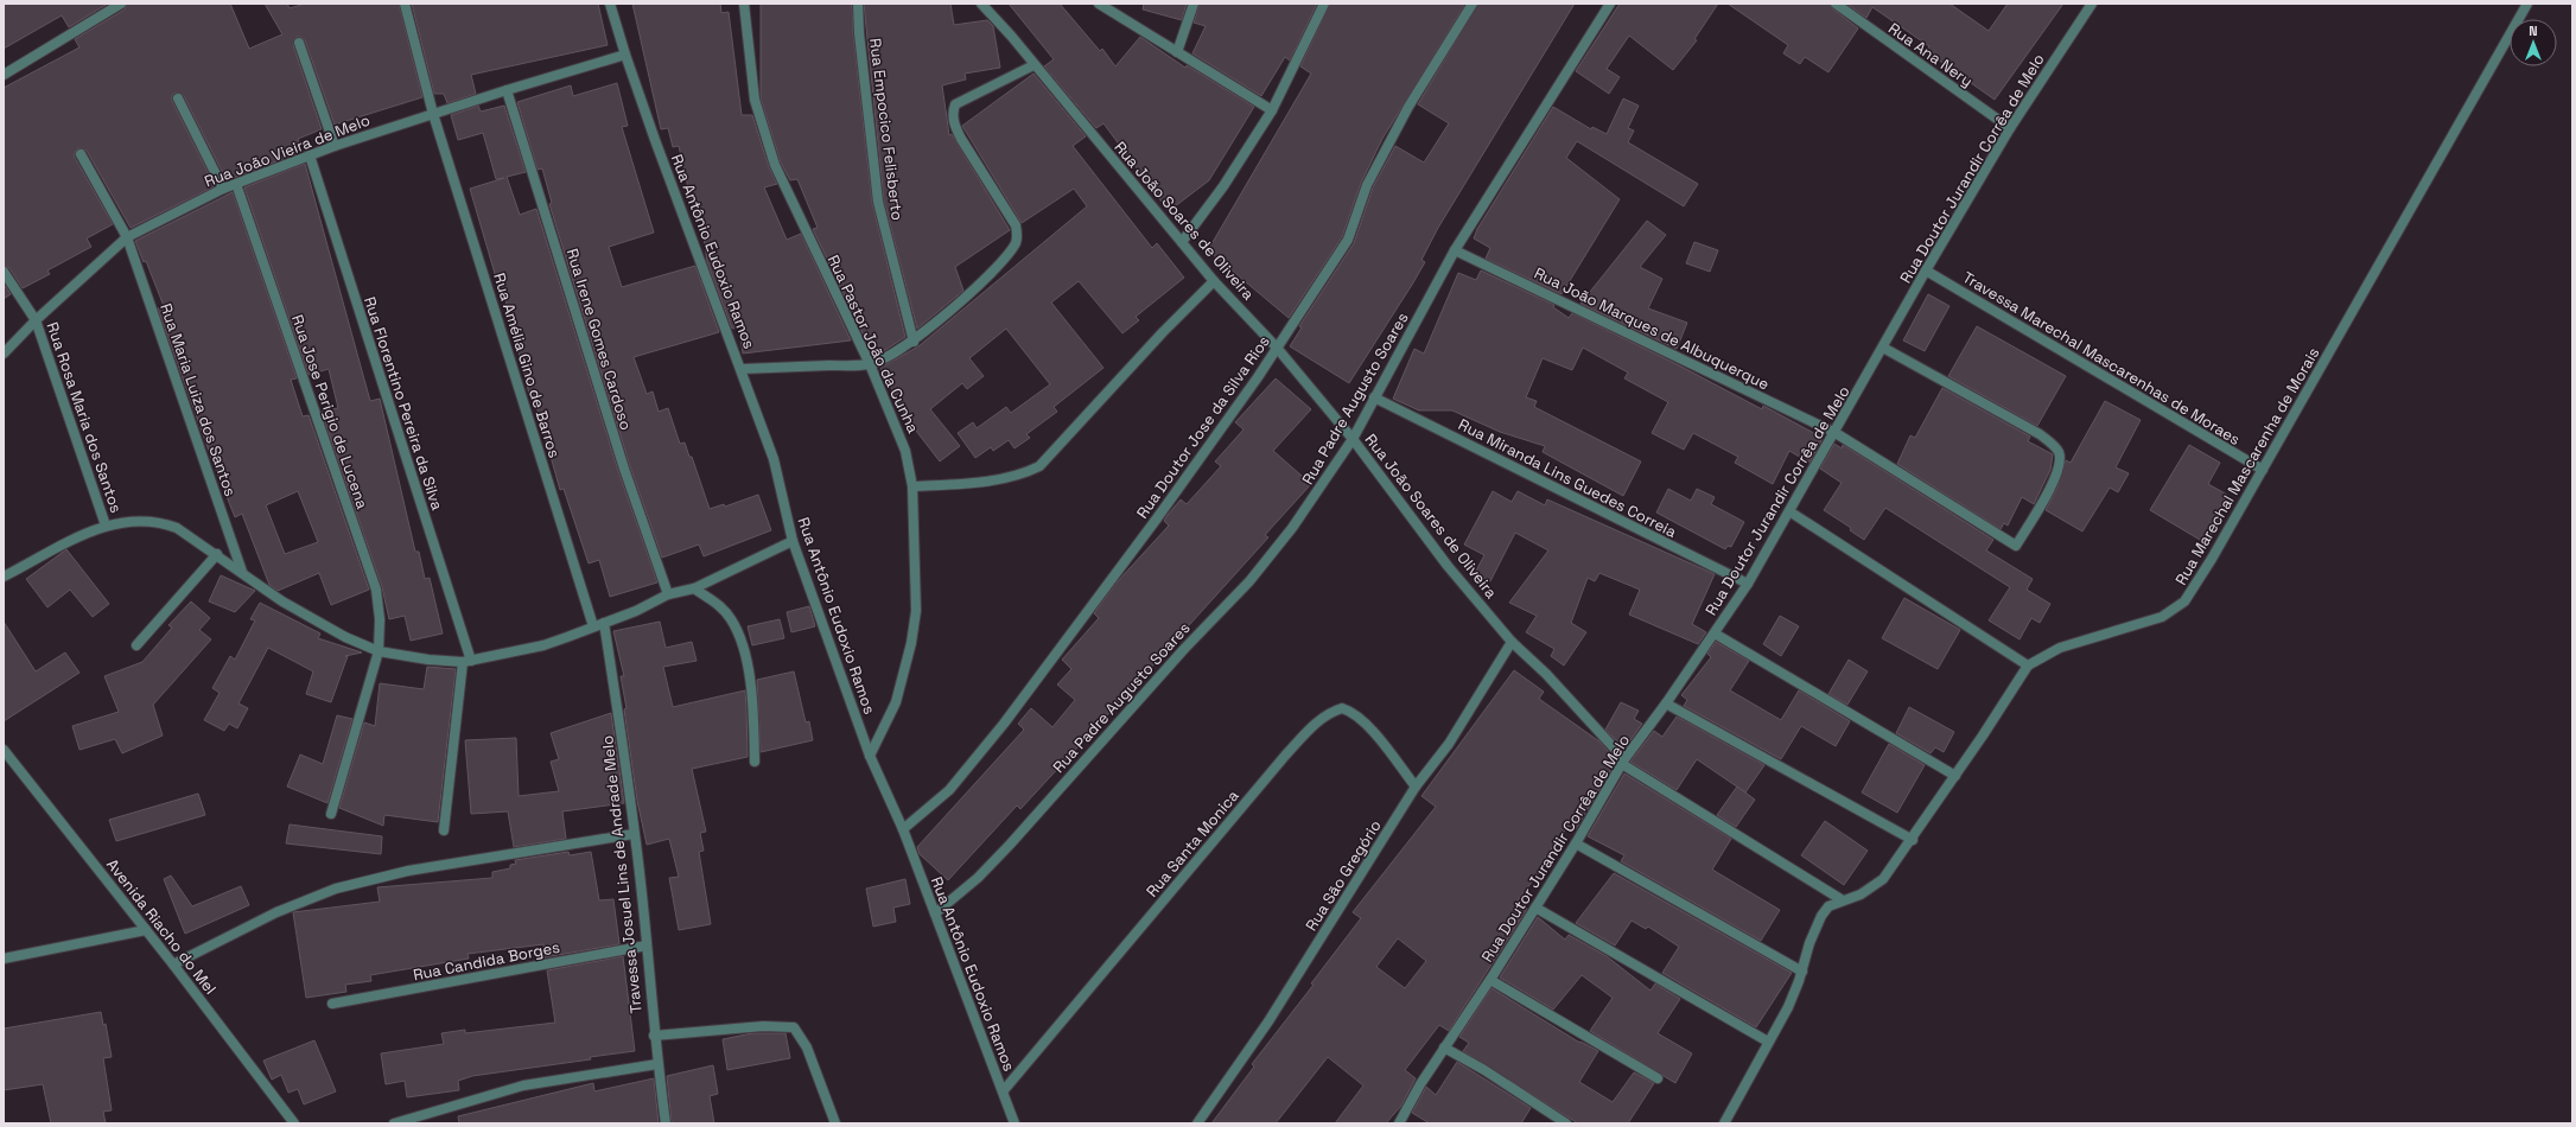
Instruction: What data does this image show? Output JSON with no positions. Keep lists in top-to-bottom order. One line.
{"streets":{"street":["Rua Ana Nery","Rua Empocico Felisberto","Rua João Vieira de Melo","Rua Doutor Jurandir Corrêa de Melo","Rua João Soares de Oliveira","Rua Antônio Eudoxio Ramos","Rua João Marques de Albuquerque","Rua Irene Gomes Cardoso","Rua Pastor João da Cunha","Travessa Marechal Mascarenhas de Moraes","Rua Amélia Gino de Barros","Rua Padre Augusto Soares","Rua Maria Luiza dos Santos","Rua Florentino Pereira da Silva","Rua Jose Perigio de Lucena","Rua Rosa Maria dos Santos","Rua Doutor Jose da Silva Rios","Rua Marechal Mascarenha de Morais","Rua Miranda Lins Guedes Correia","Rua Santa Monica","Travessa Josuel Lins de Andrade Melo","Rua São Gregório","Avenida Riacho do Mel","Rua Candida Borges"]},"crossings":[["Rua Ana Nery","Rua Doutor Jurandir Corrêa de Melo"],["Rua João Vieira de Melo","Rua Antônio Eudoxio Ramos"],["Rua João Vieira de Melo","Rua Irene Gomes Cardoso"],["Rua João Vieira de Melo","Rua Amélia Gino de Barros"],["Rua João Vieira de Melo","Rua Maria Luiza dos Santos"],["Rua João Vieira de Melo","Rua Florentino Pereira da Silva"],["Rua João Vieira de Melo","Rua Jose Perigio de Lucena"],["Rua João Vieira de Melo","Rua Rosa Maria dos Santos"],["Rua Doutor Jurandir Corrêa de Melo","Rua João Soares de Oliveira"],["Rua Doutor Jurandir Corrêa de Melo","Rua João Marques de Albuquerque"],["Rua Doutor Jurandir Corrêa de Melo","Travessa Marechal Mascarenhas de Moraes"],["Rua Doutor Jurandir Corrêa de Melo","Rua Miranda Lins Guedes Correia"],["Rua João Soares de Oliveira","Rua Padre Augusto Soares"],["Rua João Soares de Oliveira","Rua Doutor Jose da Silva Rios"],["Rua João Soares de Oliveira","Rua Marechal Mascarenha de Morais"],["Rua João Soares de Oliveira","Rua São Gregório"],["Rua Antônio Eudoxio Ramos","Rua Pastor João da Cunha"],["Rua Antônio Eudoxio Ramos","Rua Padre Augusto Soares"],["Rua Antônio Eudoxio Ramos","Rua Doutor Jose da Silva Rios"],["Rua Antônio Eudoxio Ramos","Rua Santa Monica"],["Rua João Marques de Albuquerque","Rua Padre Augusto Soares"],["Travessa Marechal Mascarenhas de Moraes","Rua Marechal Mascarenha de Morais"],["Rua Padre Augusto Soares","Rua Miranda Lins Guedes Correia"],["Rua Santa Monica","Rua São Gregório"],["Travessa Josuel Lins de Andrade Melo","Rua Candida Borges"]],"north":"top"}
